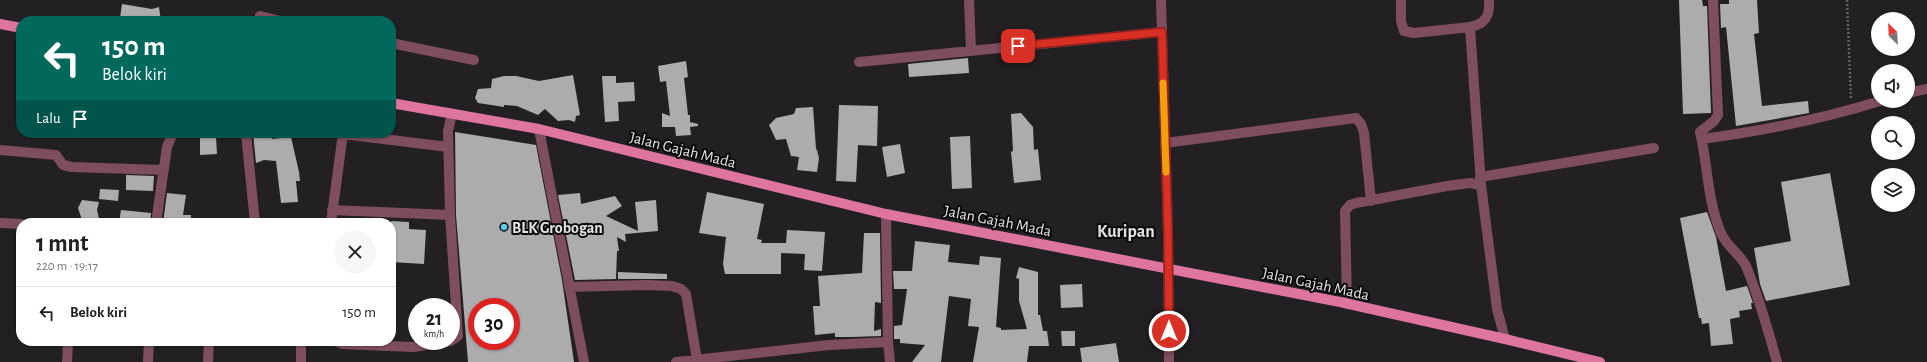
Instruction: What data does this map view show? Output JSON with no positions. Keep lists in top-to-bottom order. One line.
{"streets":{"main road":["Jalan Gajah Mada"]},"districts":["Kuripan"],"places":["BLK Grobogan"],"north":"top left","page":{"turn":["150 m","Belok kiri"],"then":"Lalu","heading":["1 mnt","220 m · 19:17"],"list":[{"name":"Belok kiri","value":"150 m"}],"speed":"21 km/h","limit":"30"}}
